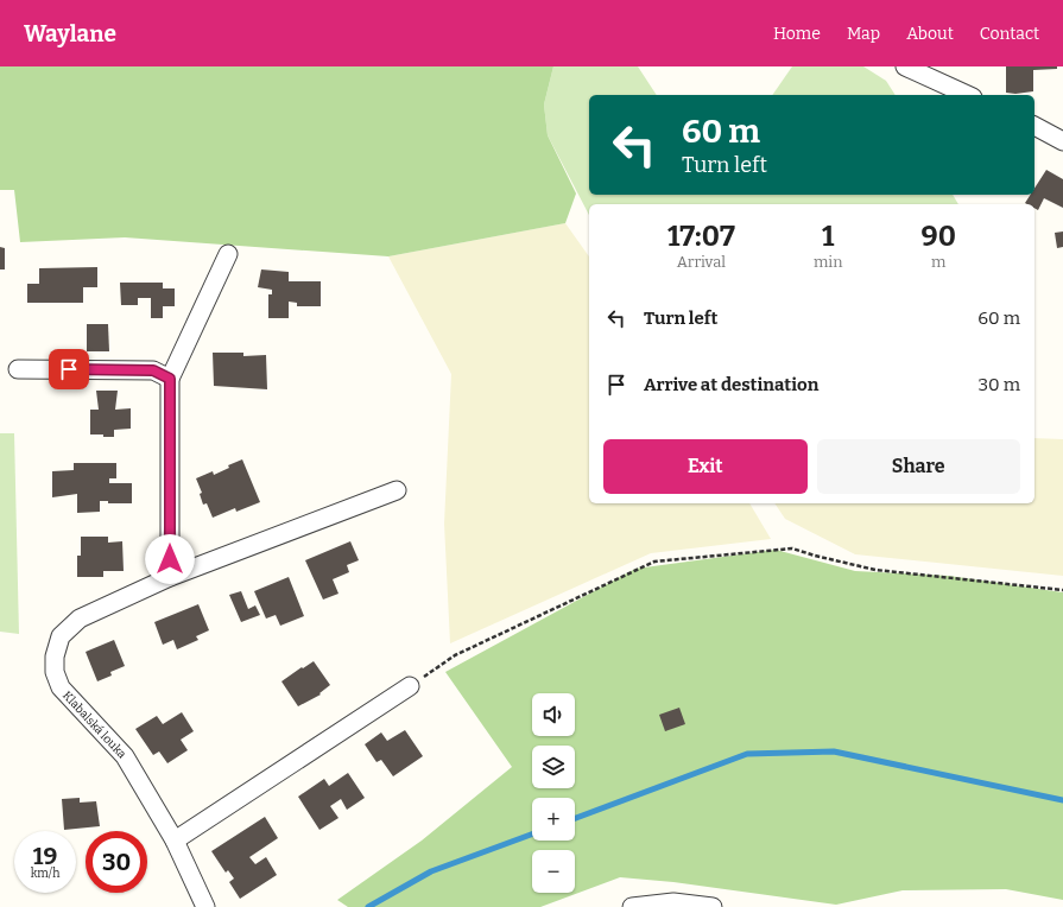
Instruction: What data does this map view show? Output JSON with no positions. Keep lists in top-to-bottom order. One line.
{"streets":{"street":["Klabalská louka"]},"page":{"header":"Waylane","nav":["Home","Map","About","Contact"],"turn":["60 m","Turn left"],"eta":["17:07","Arrival","1","min","90","m"],"list":[{"name":"Turn left","value":"60 m"},{"name":"Arrive at destination","value":"30 m"}],"buttons":["Exit","Share"],"map_buttons":["+","−"],"speed":"19 km/h","limit":"30"}}
